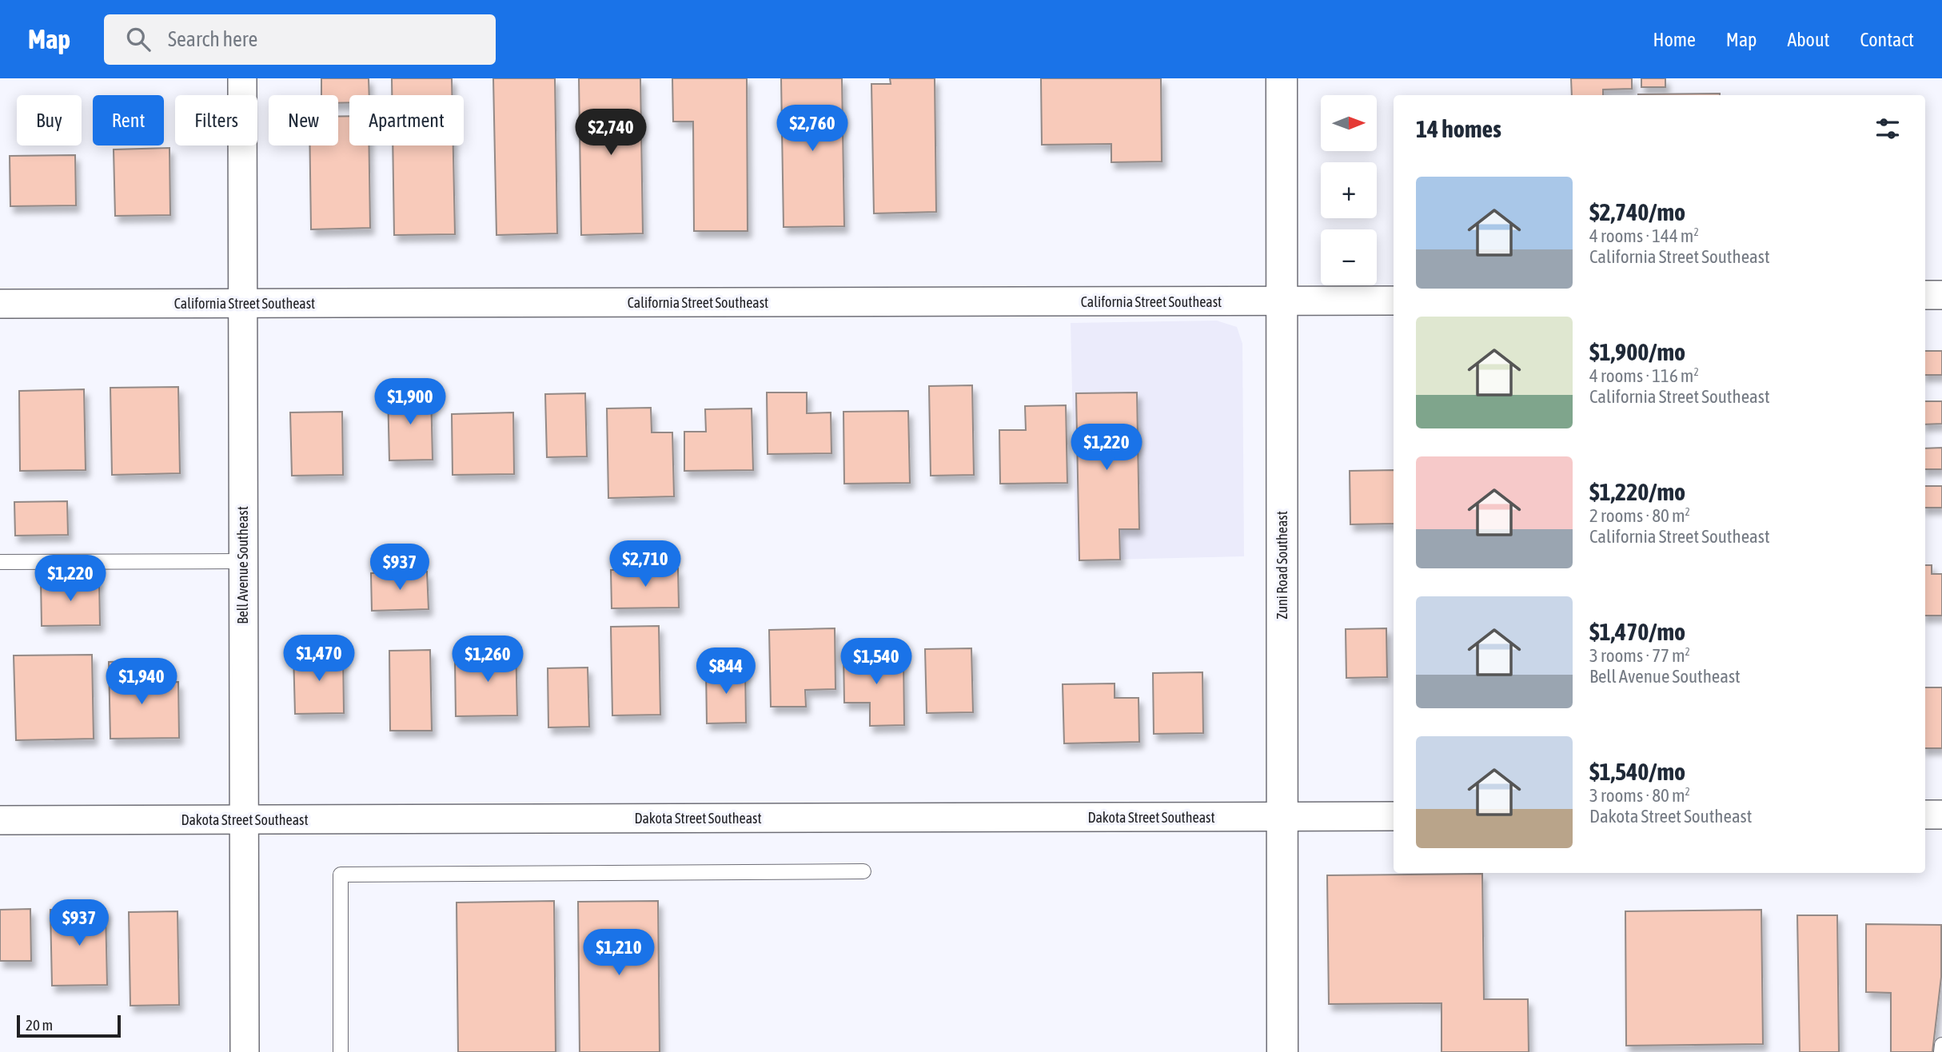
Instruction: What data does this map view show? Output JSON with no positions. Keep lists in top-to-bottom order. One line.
{"streets":{"street":["California Street Southeast","Bell Avenue Southeast","Zuni Road Southeast","Dakota Street Southeast"]},"crossings":[["California Street Southeast","Bell Avenue Southeast"],["California Street Southeast","Zuni Road Southeast"],["Bell Avenue Southeast","Dakota Street Southeast"],["Zuni Road Southeast","Dakota Street Southeast"]],"scale_bar":"20 m","north":"right","page":{"header":"Map","search":"Search here","nav":["Home","Map","About","Contact"],"map_buttons":["+","−"],"chip":["Buy","Rent","Filters","New","Apartment"],"heading":"14 homes","price":["$2,760","$2,740","$1,900","$1,220","$2,710","$937","$1,220","$1,470","$1,260","$1,540","$844","$1,940","$937","$1,210"],"list":[{"name":"$2,740/mo","note":"4 rooms · 144 m² · California Street Southeast"},{"name":"$1,900/mo","note":"4 rooms · 116 m² · California Street Southeast"},{"name":"$1,220/mo","note":"2 rooms · 80 m² · California Street Southeast"},{"name":"$1,470/mo","note":"3 rooms · 77 m² · Bell Avenue Southeast"},{"name":"$1,540/mo","note":"3 rooms · 80 m² · Dakota Street Southeast"}],"scale":"20 m"}}
